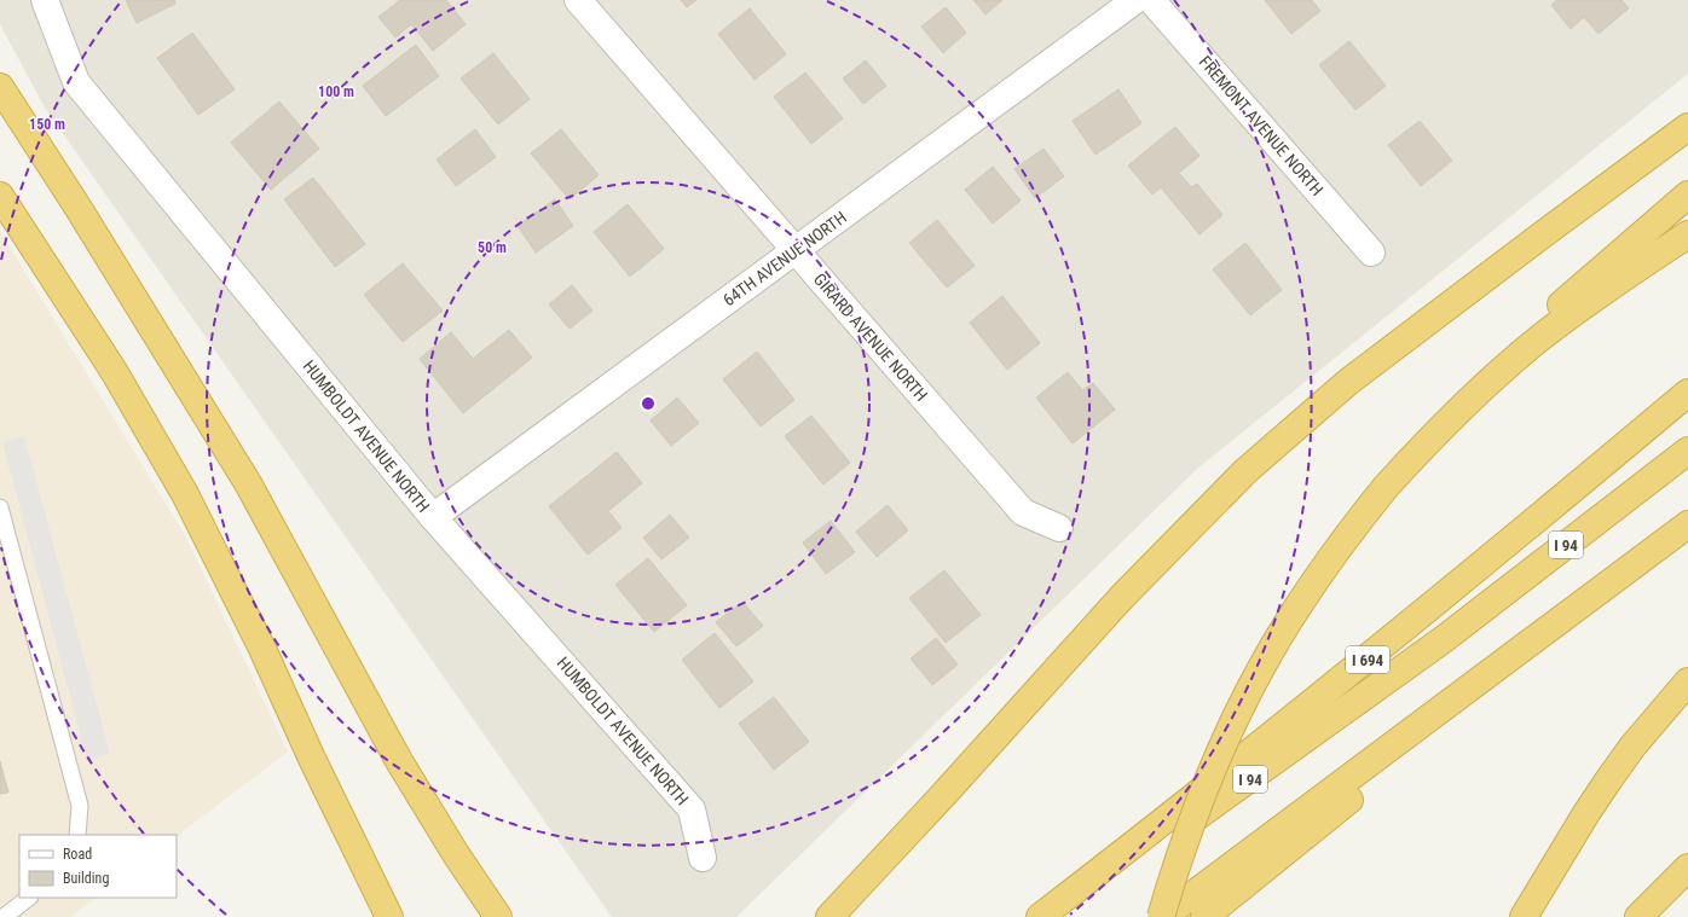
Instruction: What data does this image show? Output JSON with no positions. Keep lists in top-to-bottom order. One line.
{"streets":{"highway":["I 94","I 694"],"street":["FREMONT AVENUE NORTH","64TH AVENUE NORTH","GIRARD AVENUE NORTH","HUMBOLDT AVENUE NORTH"]},"crossings":[["64TH AVENUE NORTH","GIRARD AVENUE NORTH"],["64TH AVENUE NORTH","HUMBOLDT AVENUE NORTH"]],"legend":["Road","Building"],"rings":["100 m","150 m","50 m"]}
